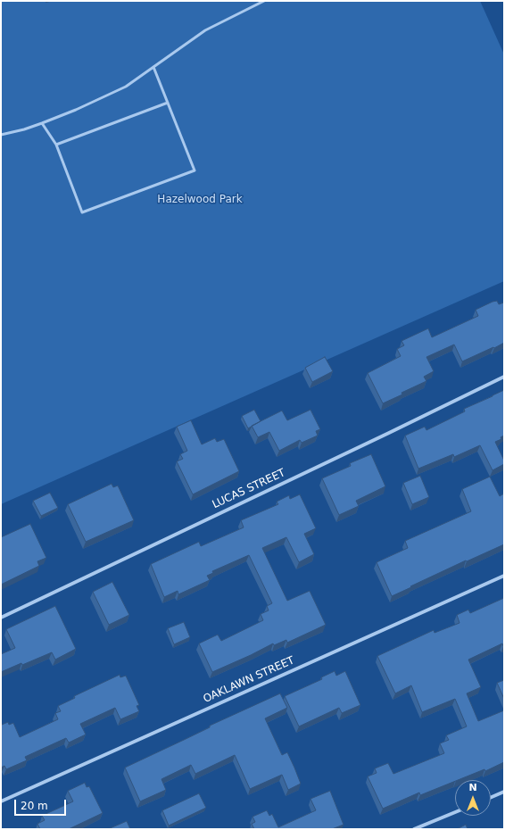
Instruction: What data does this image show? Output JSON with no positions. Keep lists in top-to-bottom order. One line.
{"streets":{"street":["LUCAS STREET","OAKLAWN STREET"]},"parks":["Hazelwood Park"],"scale_bar":"20 m","north":"top"}
